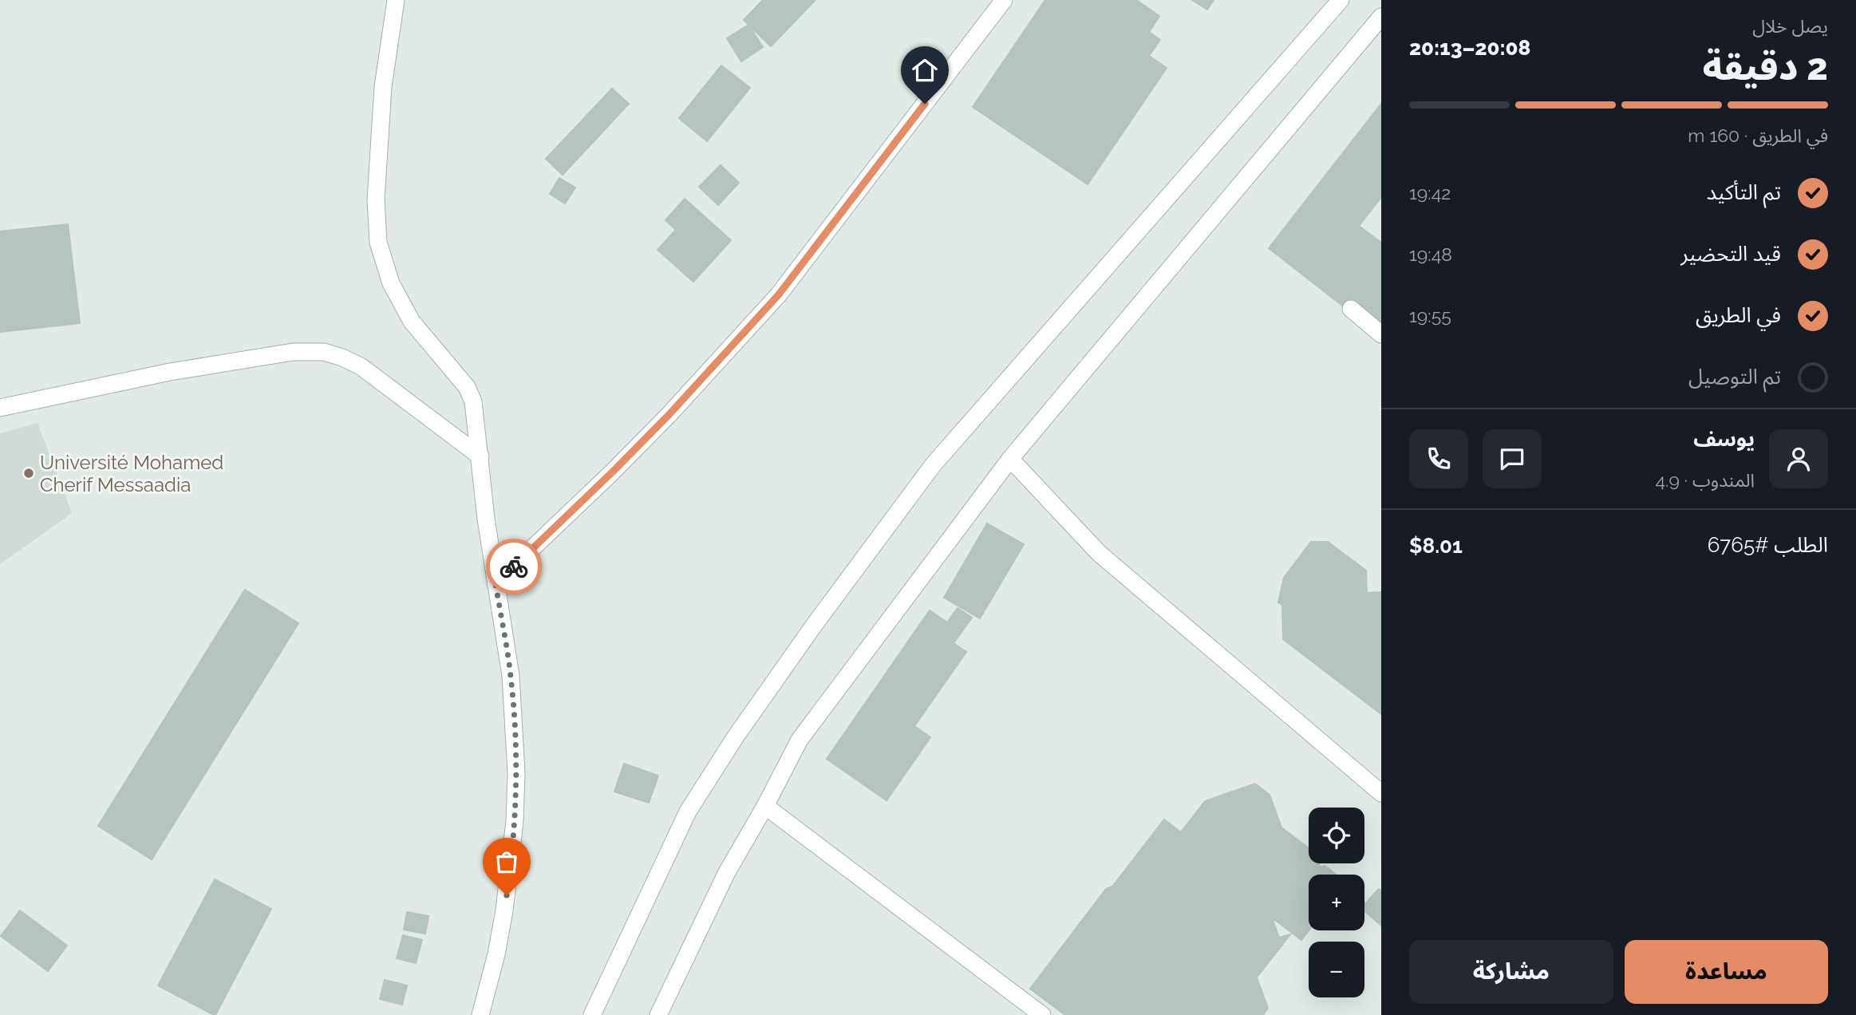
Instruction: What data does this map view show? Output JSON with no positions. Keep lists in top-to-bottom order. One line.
{"places":["Université Mohamed Cherif Messaadia"],"page":{"heading":["2 دقيقة","يصل خلال","20:08–20:13"],"panel":["يوسف","المندوب · 4.9","الطلب #6765","$8.01"],"bar":"في الطريق · 160 m","list":[["تم التأكيد","19:42"],["قيد التحضير","19:48"],["في الطريق","19:55"],"تم التوصيل"],"map_buttons":["+","−"],"buttons":["مساعدة","مشاركة"]}}
